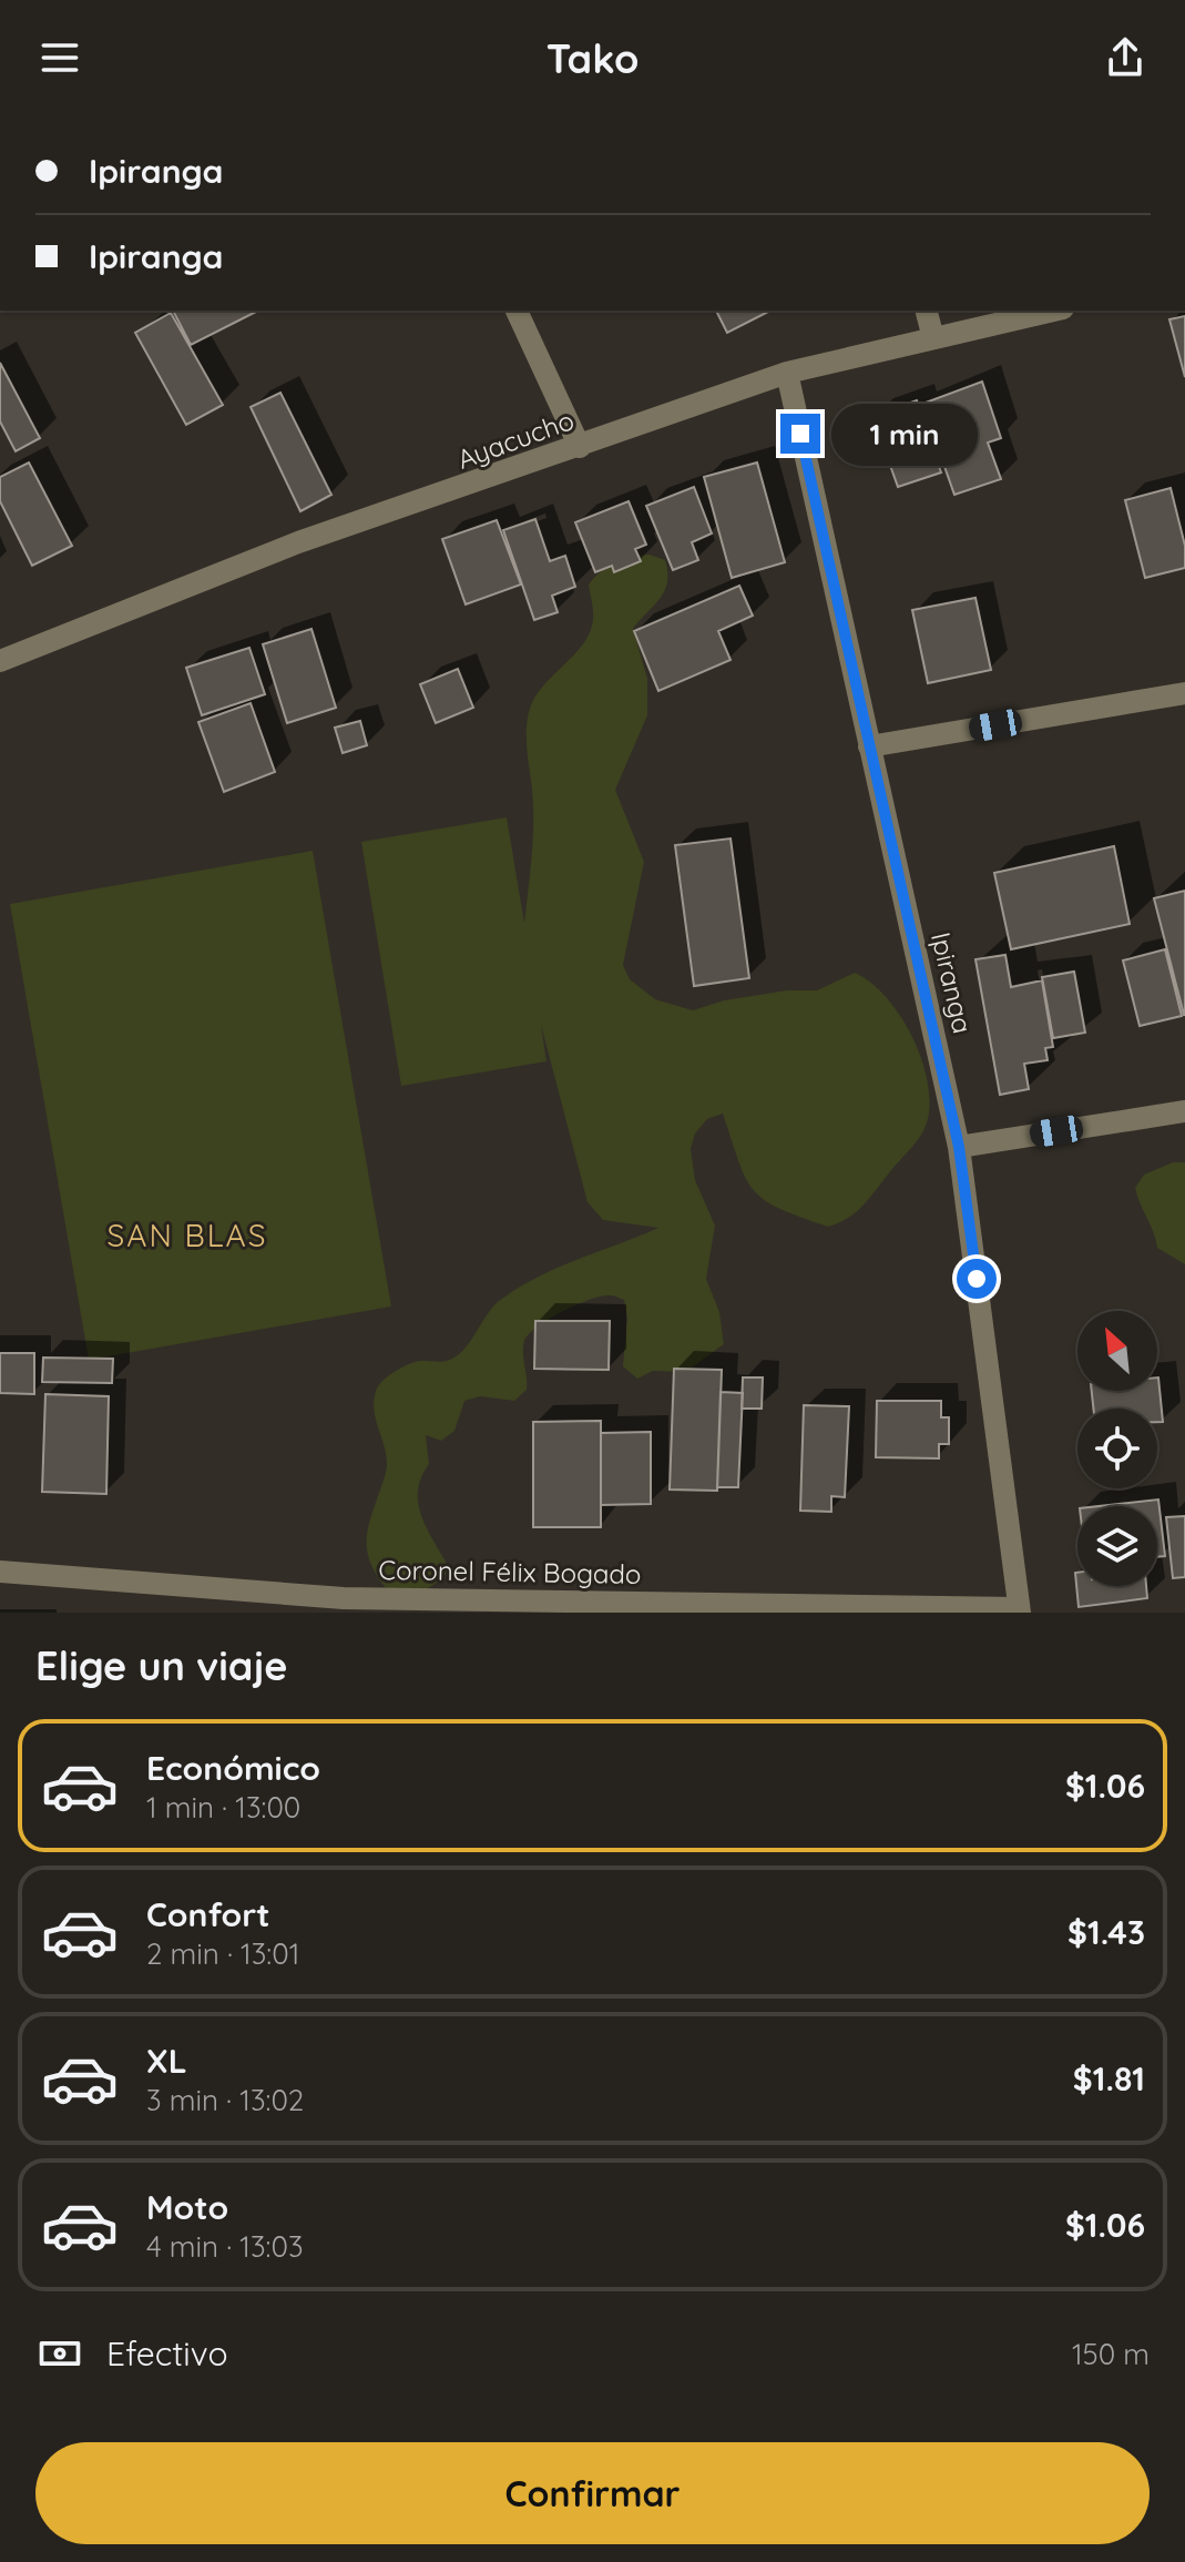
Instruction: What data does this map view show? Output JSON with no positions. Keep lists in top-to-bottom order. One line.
{"streets":{"street":["Ayacucho","Ipiranga","Coronel Félix Bogado"]},"crossings":[["Ayacucho","Ipiranga"],["Ipiranga","Coronel Félix Bogado"]],"districts":["SAN BLAS"],"north":"top left","page":{"header":"Tako","banner":["Ipiranga","Ipiranga"],"bubble":"1 min","heading":"Elige un viaje","list":[{"name":"Económico","note":"1 min · 13:00","value":"$1.06"},{"name":"Confort","note":"2 min · 13:01","value":"$1.43"},{"name":"XL","note":"3 min · 13:02","value":"$1.81"},{"name":"Moto","note":"4 min · 13:03","value":"$1.06"}],"pay":["Efectivo","150 m"],"buttons":"Confirmar"}}
